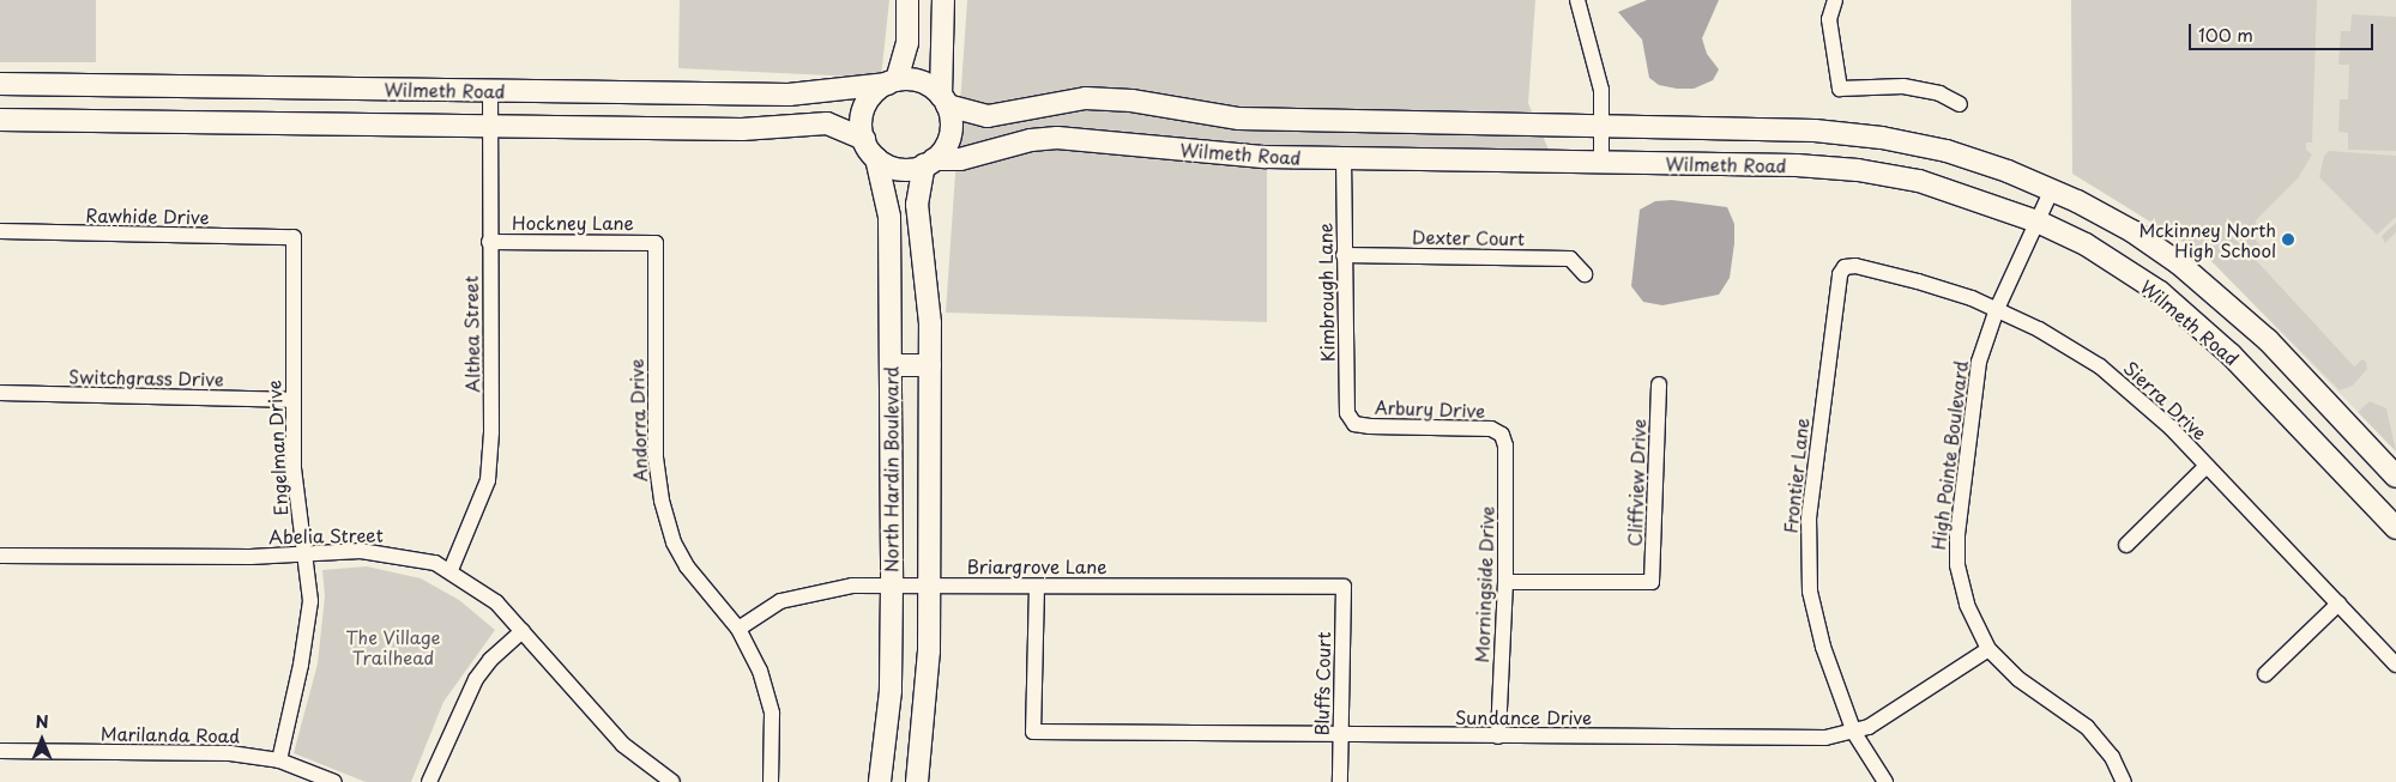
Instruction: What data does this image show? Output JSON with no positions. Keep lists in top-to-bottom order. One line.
{"streets":{"main road":["Wilmeth Road","North Hardin Boulevard"],"street":["Rawhide Drive","Hockney Lane","Dexter Court","Kimbrough Lane","Althea Street","Switchgrass Drive","Sierra Drive","Arbury Drive","Andorra Drive","Engelman Drive","High Pointe Boulevard","Frontier Lane","Cliffview Drive","Abelia Street","Briargrove Lane","Morningside Drive","Bluffs Court","Sundance Drive","Marilanda Road"]},"crossings":[["Wilmeth Road","Kimbrough Lane"],["Wilmeth Road","Althea Street"],["Wilmeth Road","High Pointe Boulevard"],["Wilmeth Road","North Hardin Boulevard"],["Rawhide Drive","Engelman Drive"],["Hockney Lane","Althea Street"],["Hockney Lane","Andorra Drive"],["Dexter Court","Kimbrough Lane"],["Kimbrough Lane","Arbury Drive"],["Althea Street","Abelia Street"],["Switchgrass Drive","Engelman Drive"],["Sierra Drive","High Pointe Boulevard"],["Sierra Drive","Frontier Lane"],["Arbury Drive","Morningside Drive"],["Andorra Drive","Briargrove Lane"],["Engelman Drive","Abelia Street"],["Engelman Drive","Marilanda Road"],["High Pointe Boulevard","Sundance Drive"],["North Hardin Boulevard","Briargrove Lane"],["Frontier Lane","Sundance Drive"],["Cliffview Drive","Morningside Drive"],["Briargrove Lane","Bluffs Court"],["Briargrove Lane","Sundance Drive"],["Morningside Drive","Sundance Drive"],["Bluffs Court","Sundance Drive"]],"parks":["The Village Trailhead"],"places":["Mckinney North High School"],"scale_bar":"100 m","north":"top"}
